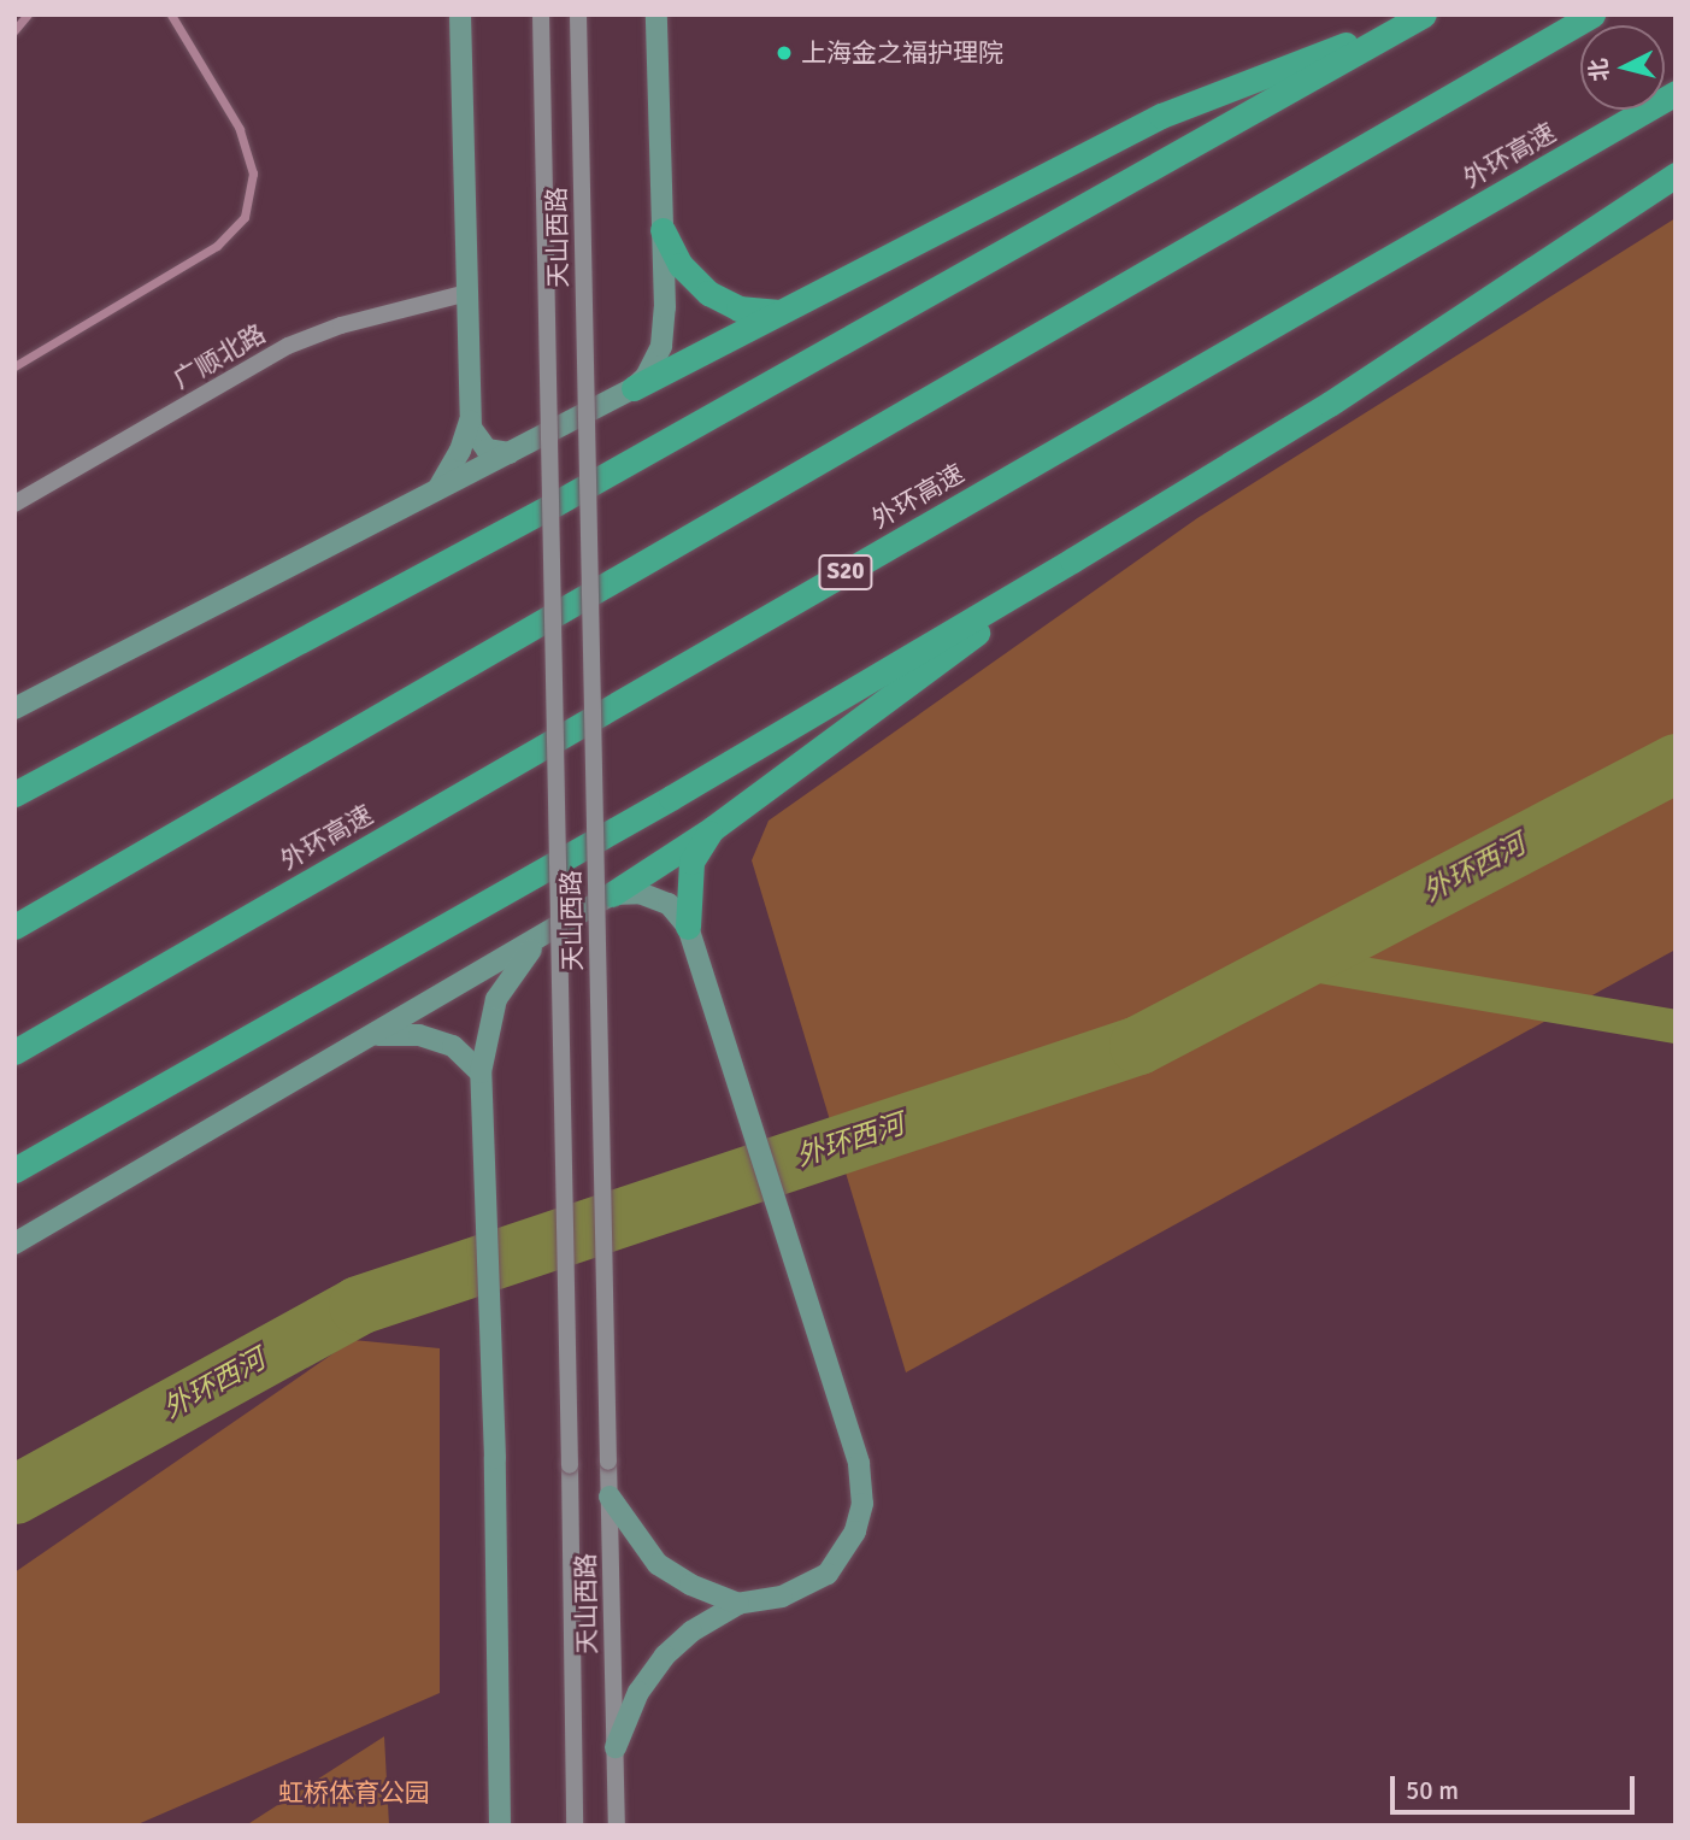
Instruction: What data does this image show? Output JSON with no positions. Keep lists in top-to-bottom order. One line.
{"streets":{"highway":["外环高速","S20"],"main road":["天山西路","广顺北路"]},"water":["外环西河"],"parks":["虹桥体育公园"],"places":["上海金之福护理院"],"scale_bar":"50 m","north":"left"}
